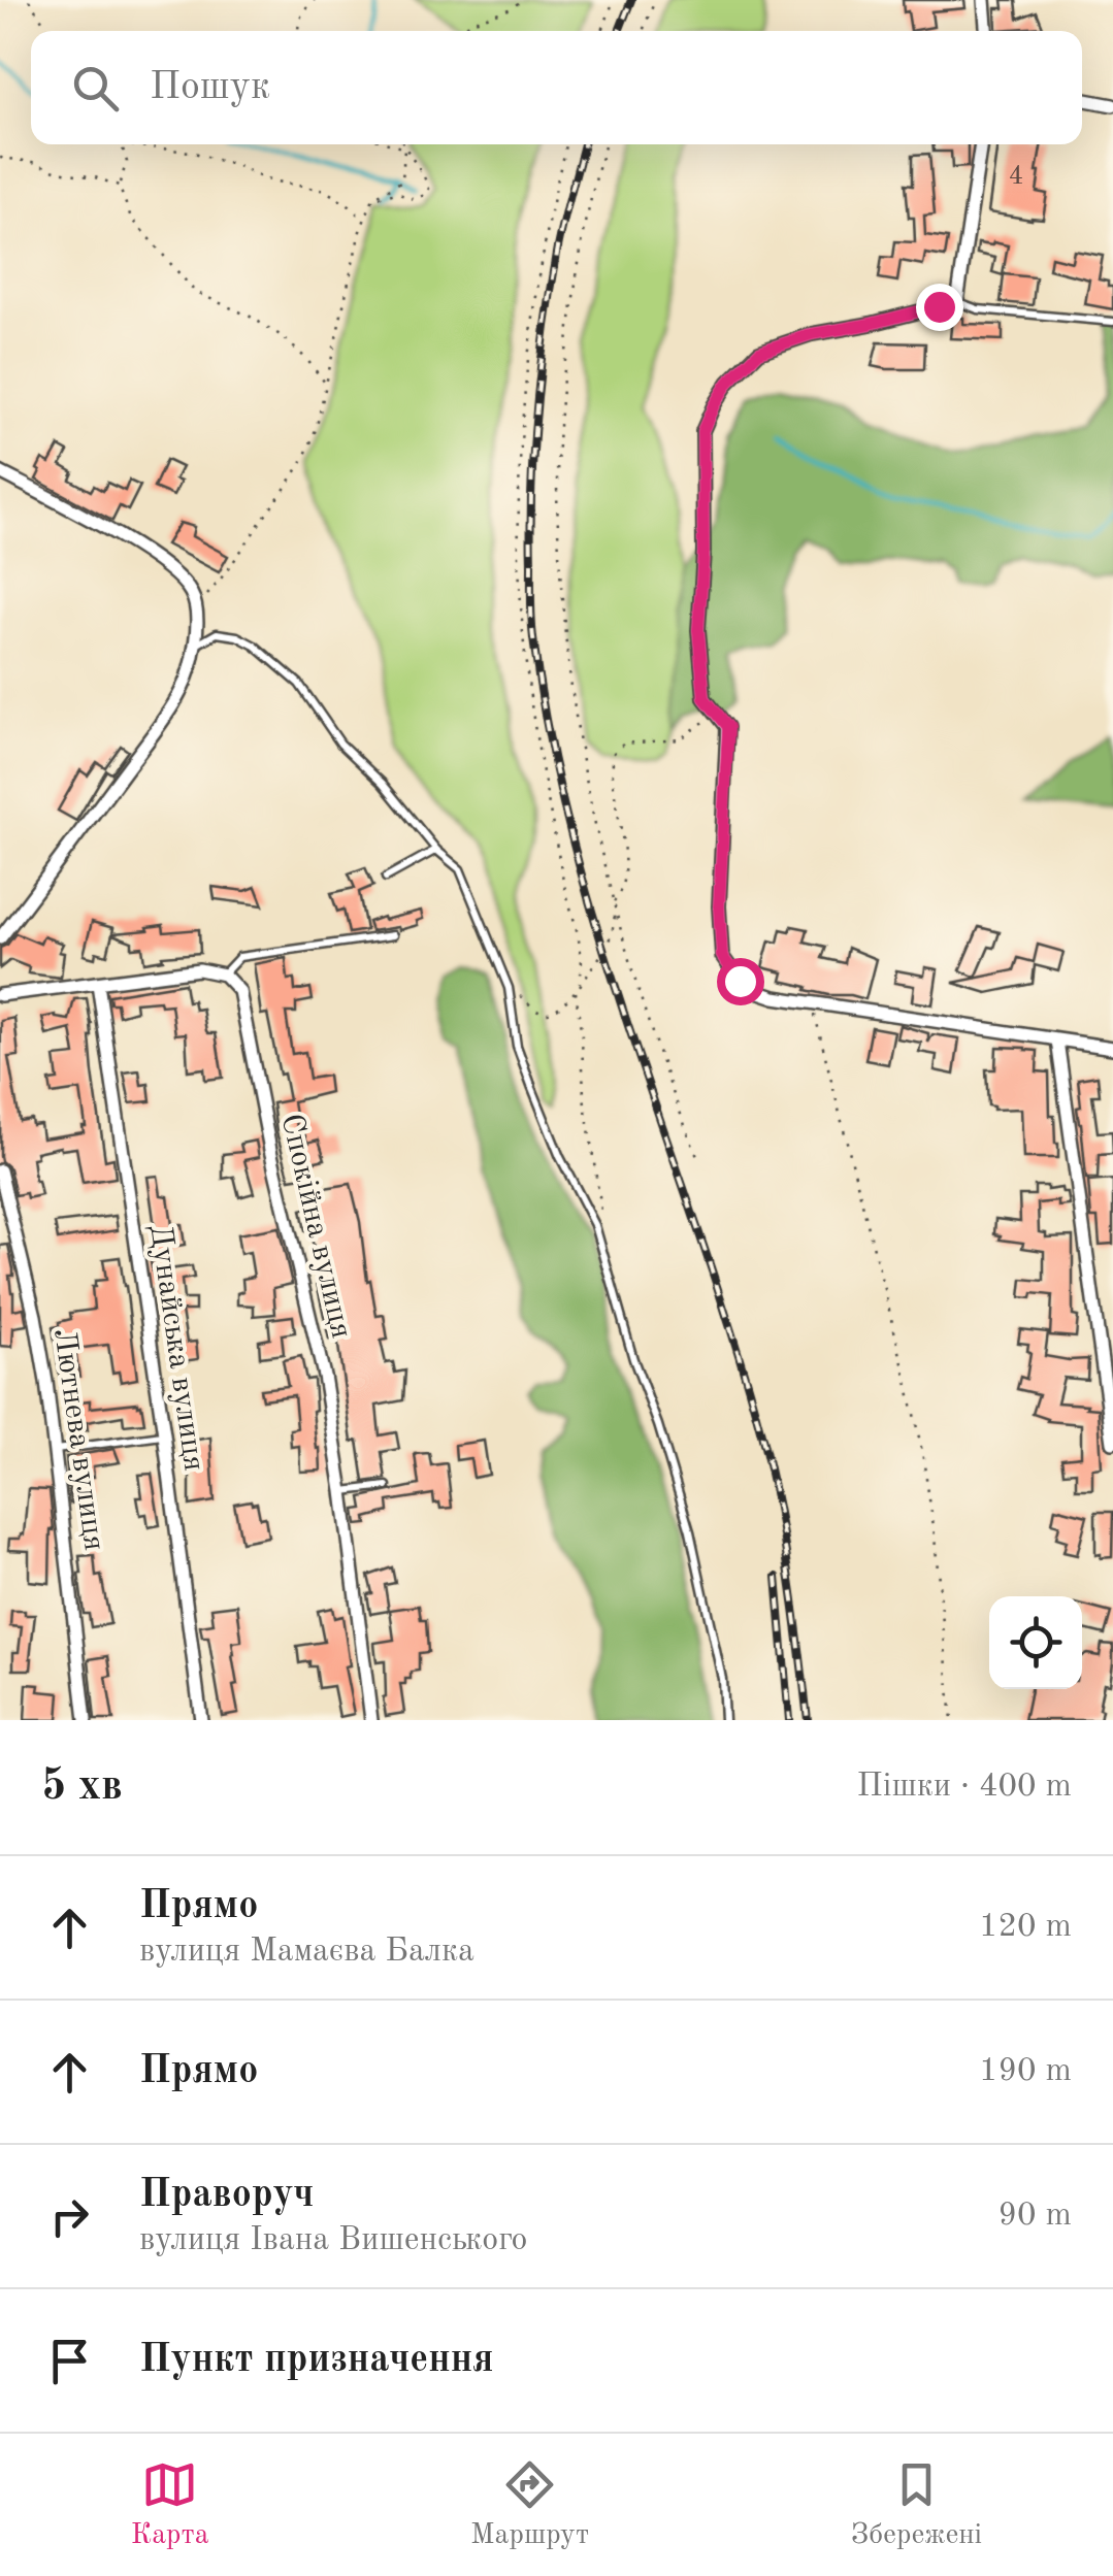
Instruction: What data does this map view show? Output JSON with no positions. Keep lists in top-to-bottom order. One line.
{"streets":{"street":["Спокійна вулиця","Дунайська вулиця","Лютнева вулиця"]},"house_numbers":["4"],"page":{"search":"Пошук","heading":["5 хв","Пішки · 400 m"],"list":[["Прямо","вулиця Мамаєва Балка","120 m"],["Прямо","190 m"],["Праворуч","вулиця Івана Вишенського","90 m"],"Пункт призначення"],"nav":["Карта","Маршрут","Збережені"]}}
